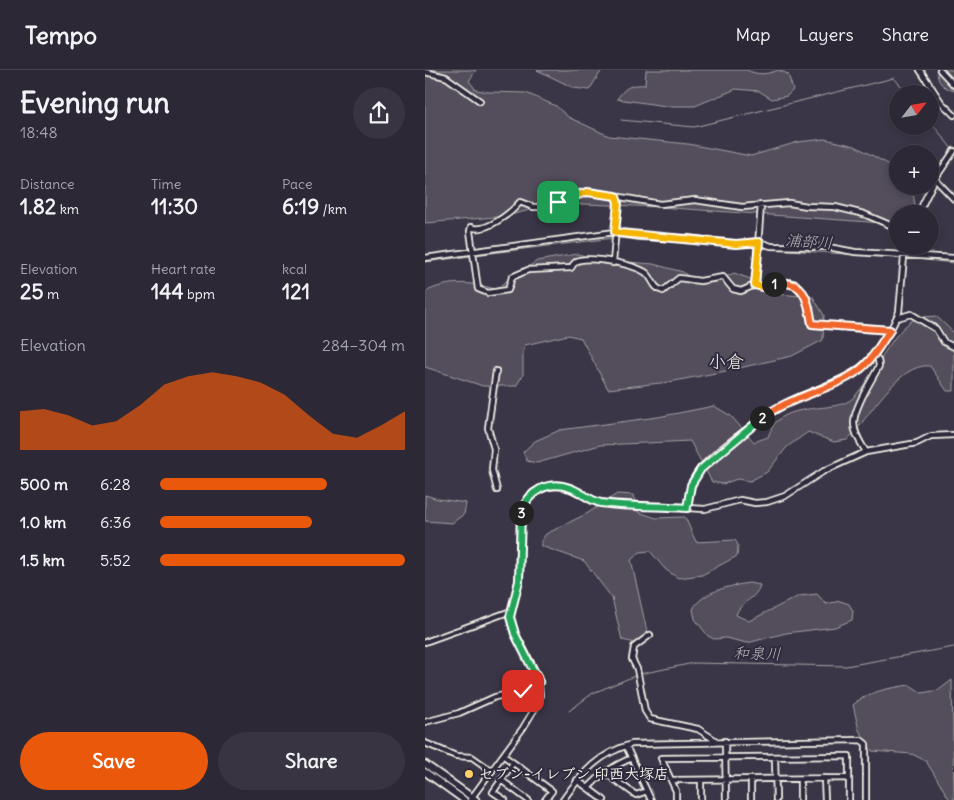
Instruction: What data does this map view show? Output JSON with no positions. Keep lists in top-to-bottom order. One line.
{"districts":["小倉"],"water":["浦部川","和泉川"],"places":["セブン-イレブン 印西大塚店"],"north":"top right","page":{"header":"Tempo","nav":["Map","Layers","Share"],"heading":["Evening run","18:48"],"map_buttons":["+","−"],"stats":[["Distance","1.82 km"],["Time","11:30"],["Pace","6:19 /km"],["Elevation","25 m"],["Heart rate","144 bpm"],["kcal","121"]],"pins":["1","2","3"],"chart":["Elevation","284–304 m"],"list":[{"name":"500 m","note":"6:28"},{"name":"1.0 km","note":"6:36"},{"name":"1.5 km","note":"5:52"}],"buttons":["Save","Share"]}}
